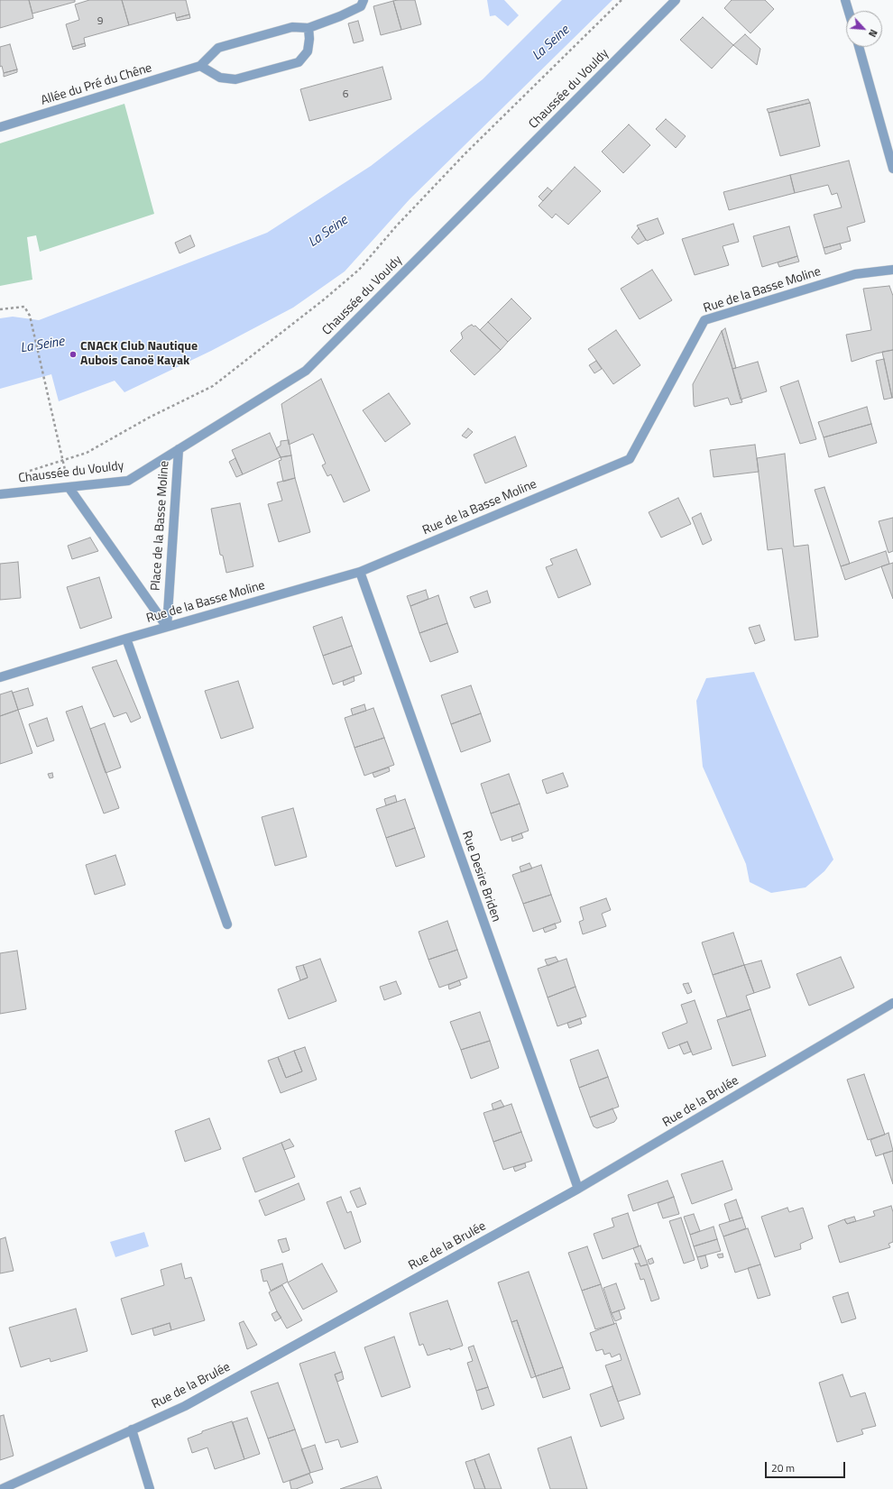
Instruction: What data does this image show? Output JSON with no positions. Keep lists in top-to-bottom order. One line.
{"streets":{"street":["Allée du Pré du Chêne","Chaussée du Vouldy","Rue de la Basse Moline","Place de la Basse Moline","Rue Desire Briden","Rue de la Brulée"]},"crossings":[["Chaussée du Vouldy","Place de la Basse Moline"],["Rue de la Basse Moline","Place de la Basse Moline"],["Rue de la Basse Moline","Rue Desire Briden"],["Rue Desire Briden","Rue de la Brulée"]],"water":["La Seine"],"places":["CNACK Club Nautique Aubois Canoë Kayak"],"house_numbers":["9","6"],"scale_bar":"20 m","north":"bottom right"}
